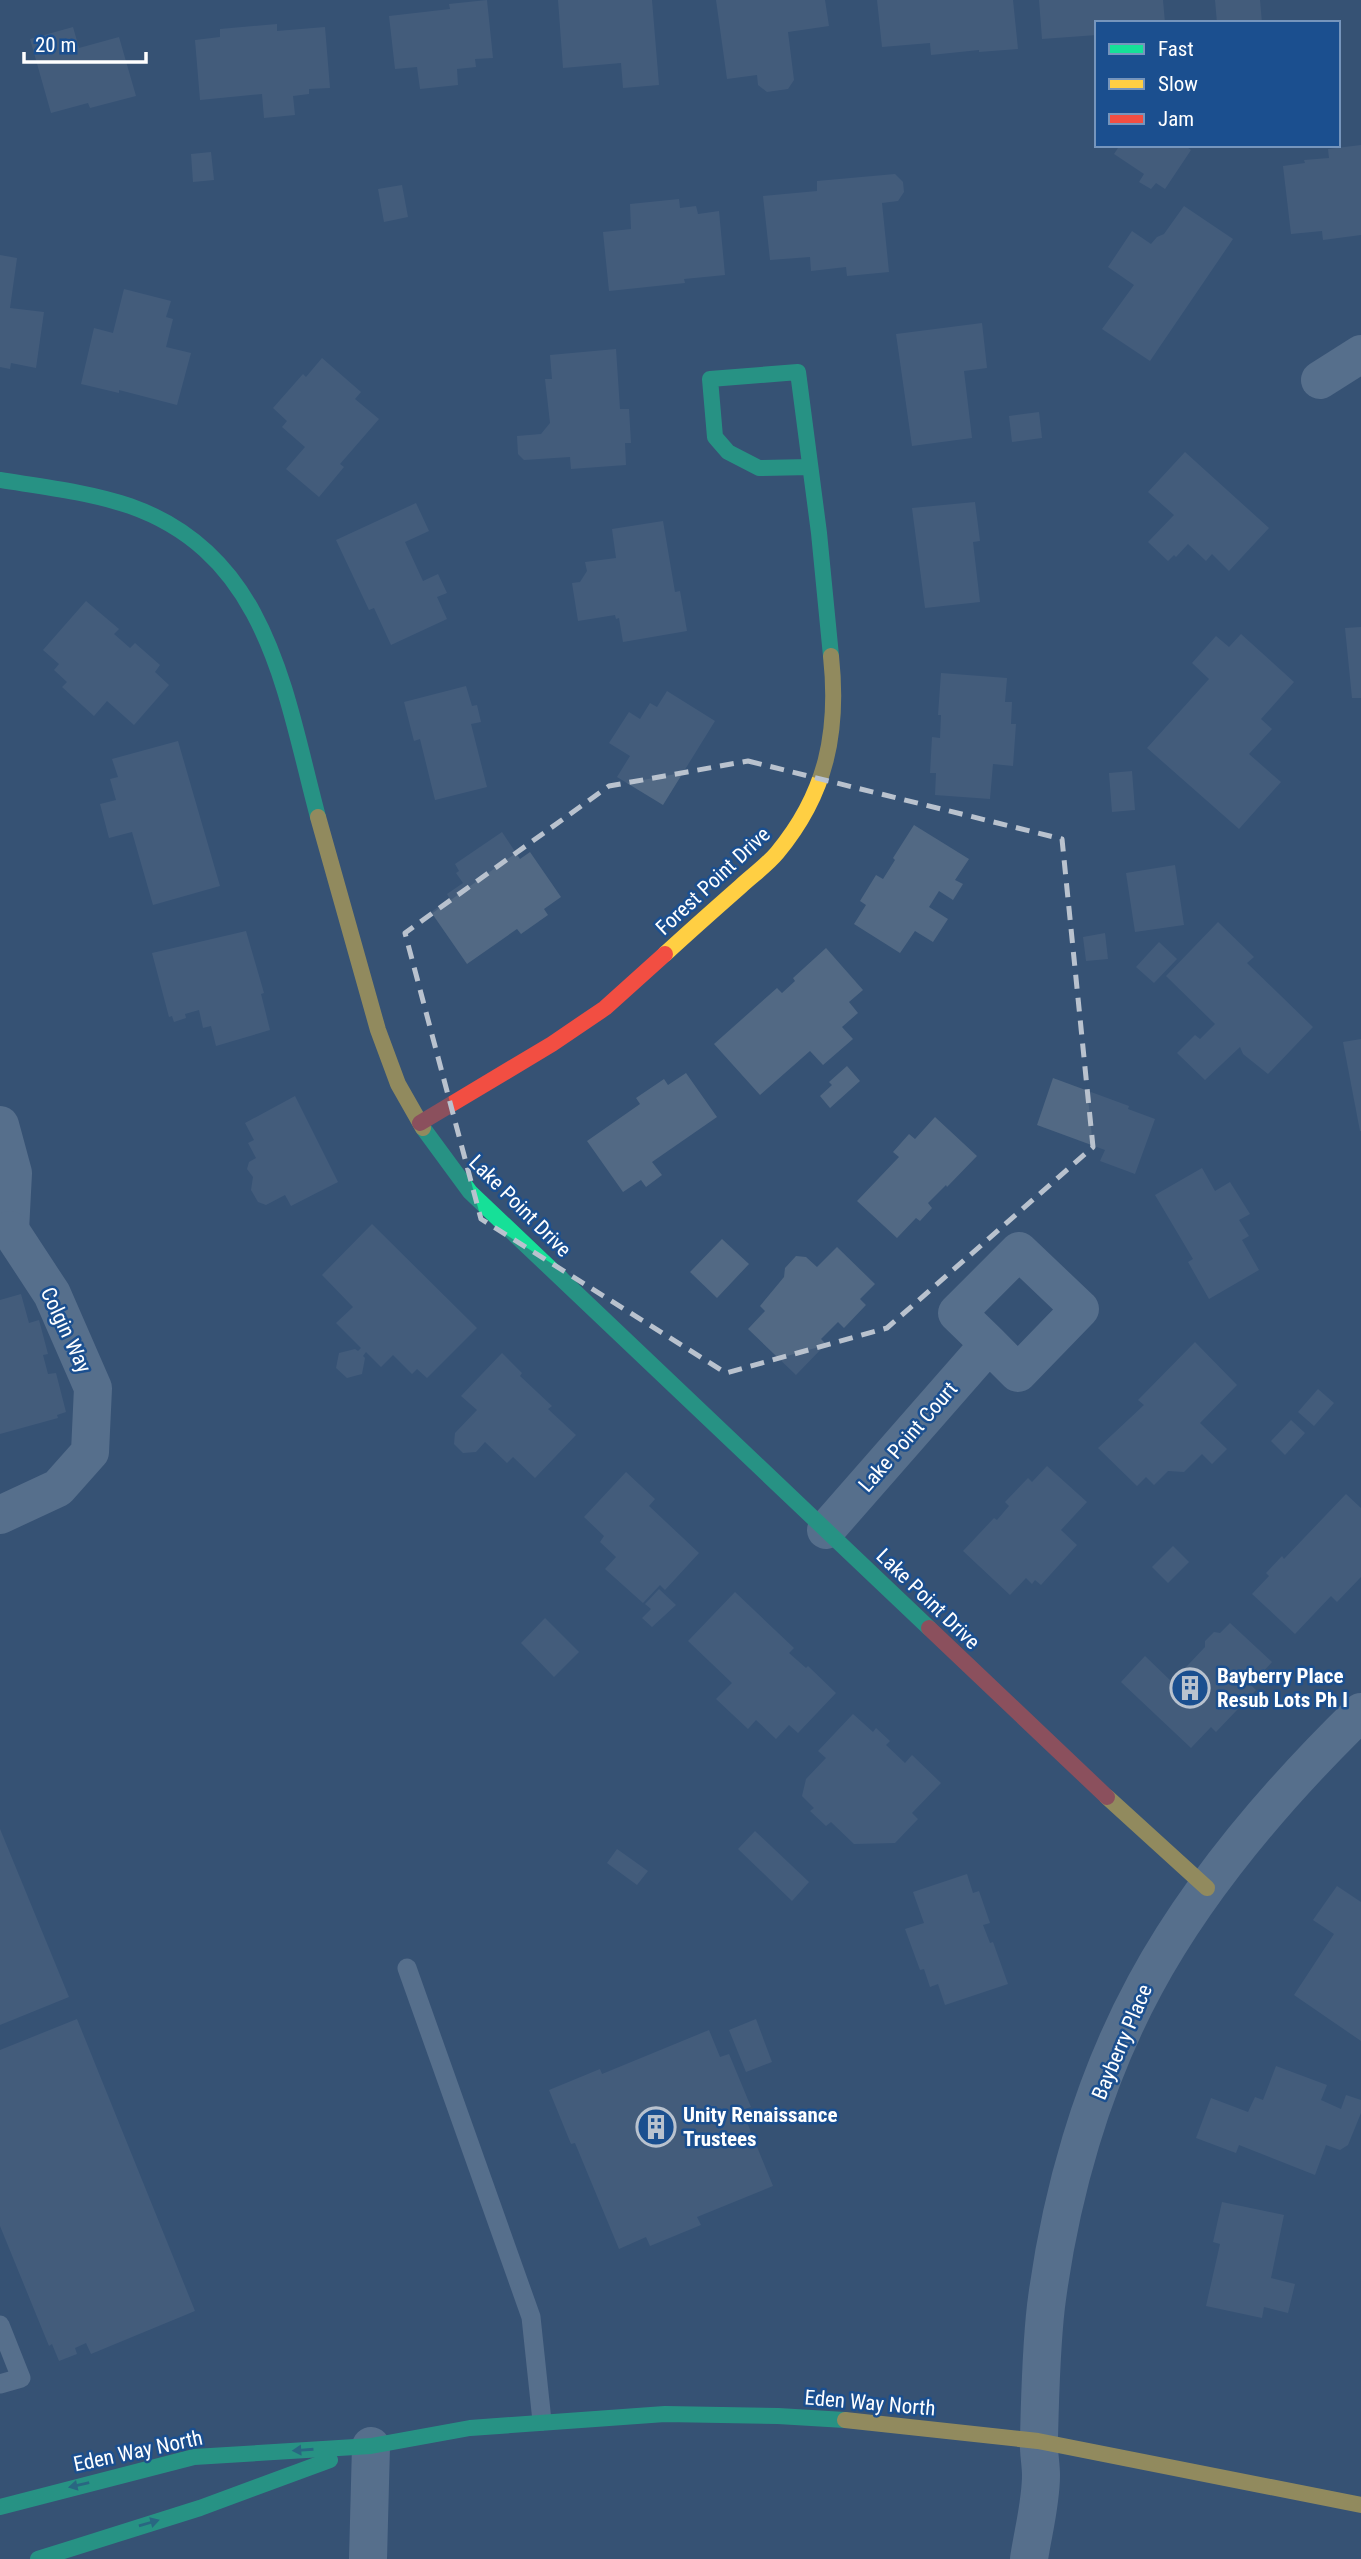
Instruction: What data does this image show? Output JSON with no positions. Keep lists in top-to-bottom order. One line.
{"streets":{"street":["Forest Point Drive","Lake Point Drive","Colgin Way","Lake Point Court","Bayberry Place","Eden Way North"]},"crossings":[["Forest Point Drive","Lake Point Drive"],["Lake Point Drive","Lake Point Court"],["Lake Point Drive","Bayberry Place"],["Bayberry Place","Eden Way North"]],"places":{"building":["Bayberry Place Resub Lots Ph I","Unity Renaissance Trustees"]},"legend":["Fast","Slow","Jam"],"scale_bar":"20 m"}
